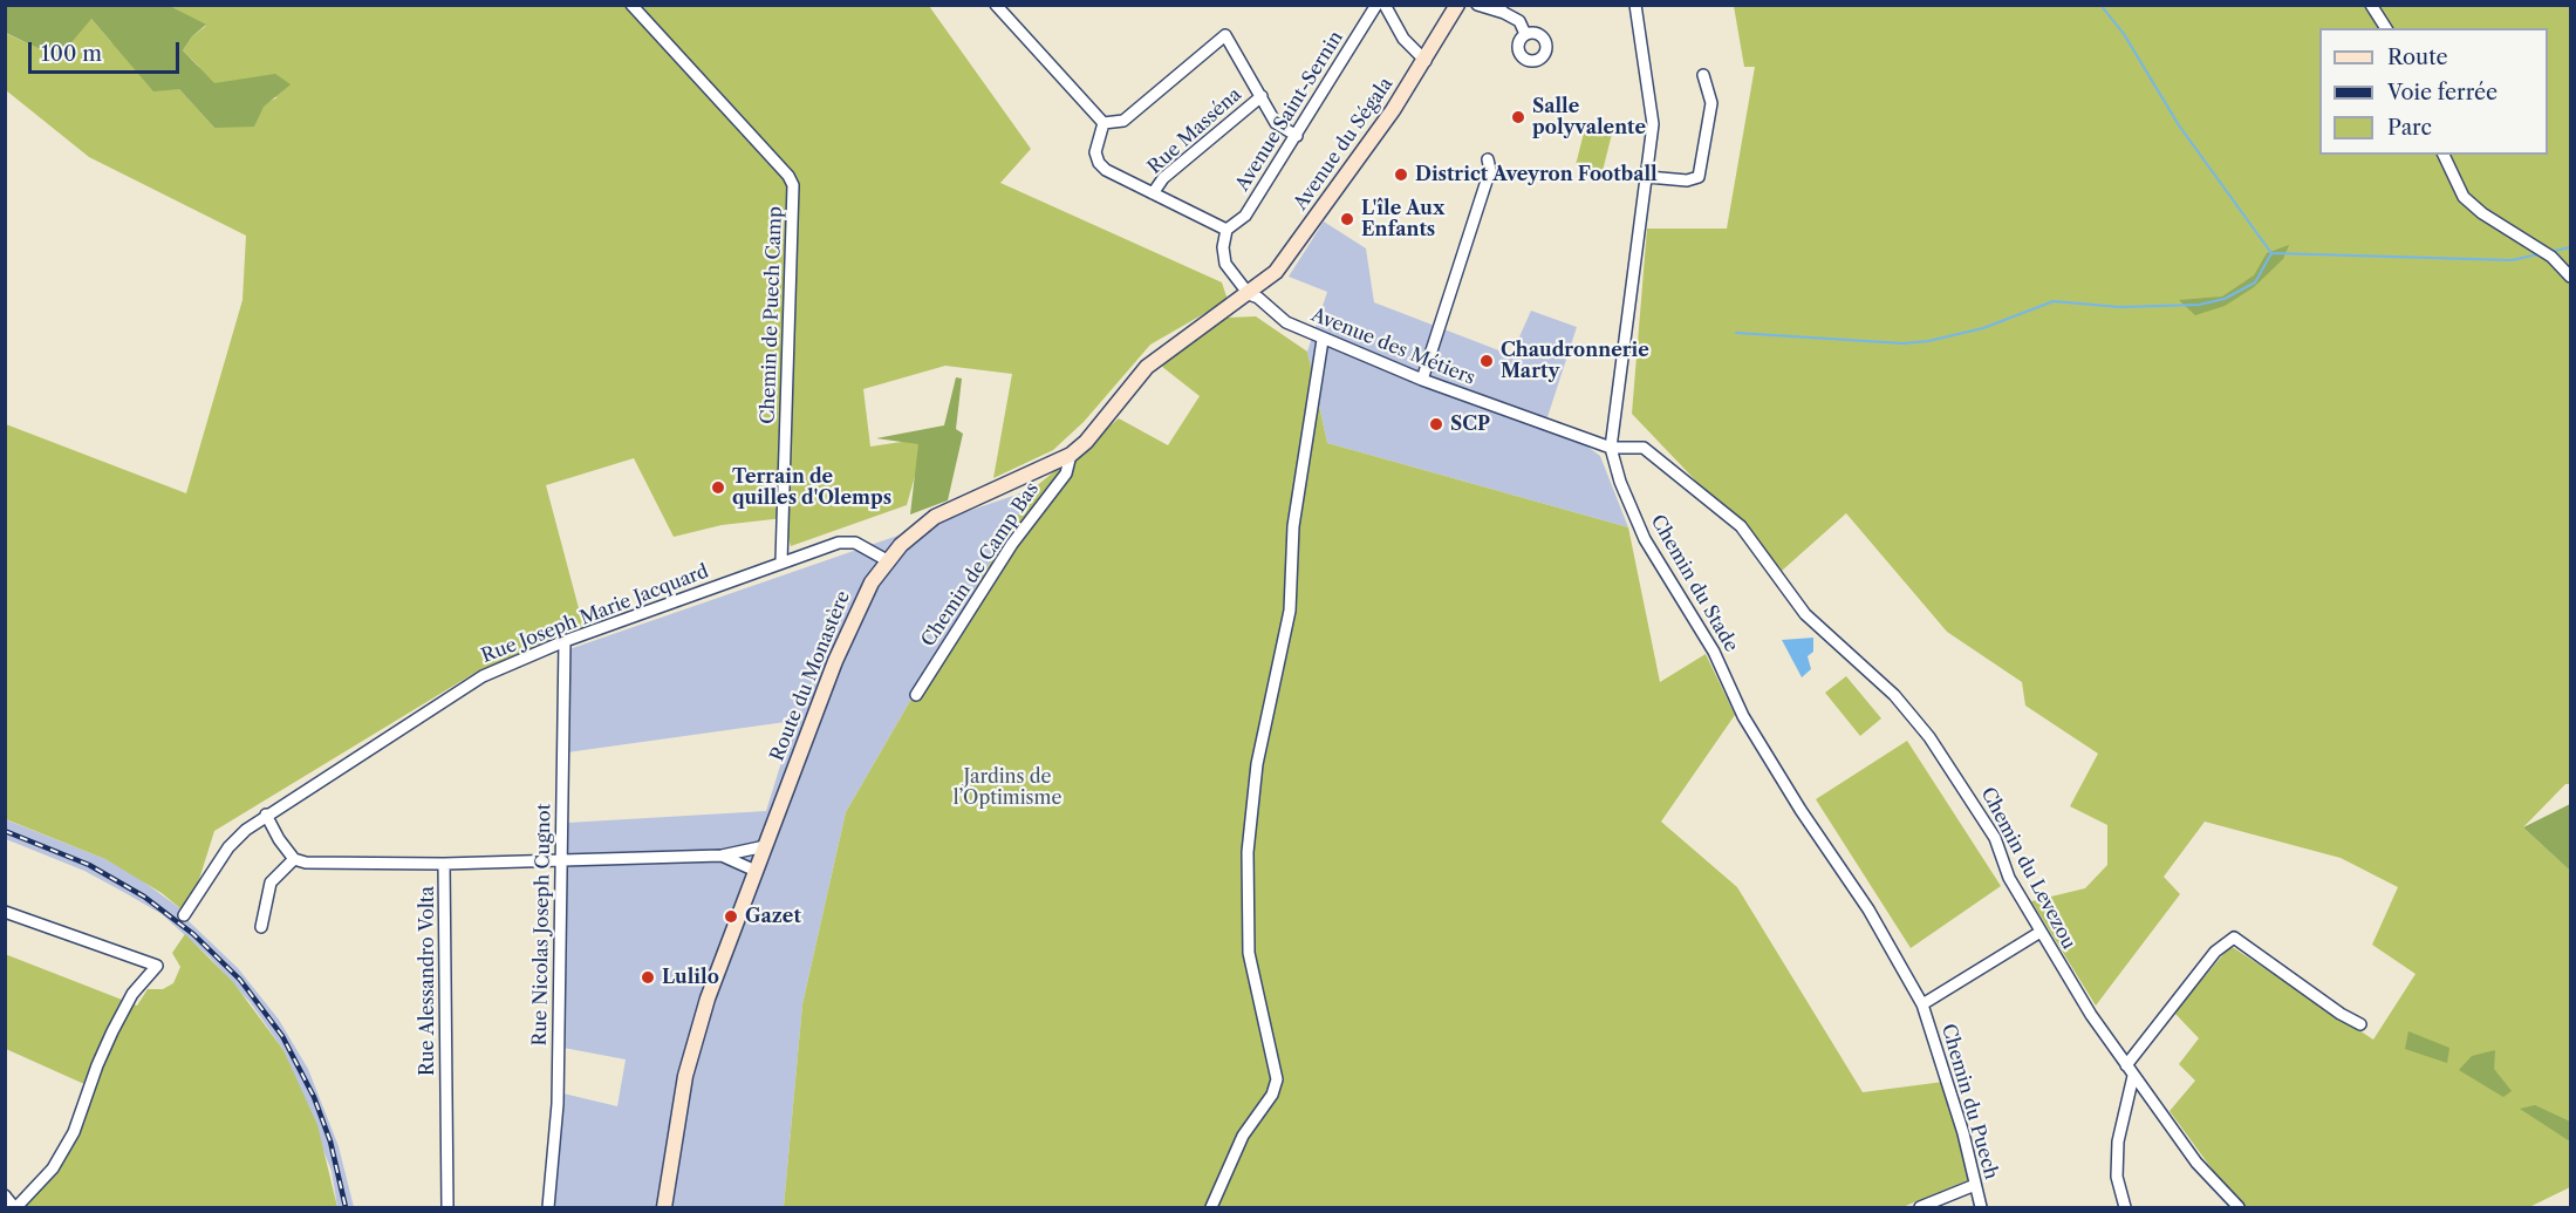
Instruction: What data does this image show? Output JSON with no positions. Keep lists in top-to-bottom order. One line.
{"streets":{"street":["Avenue Saint-Sernin","Rue Masséna","Avenue du Ségala","Chemin de Puech Camp","Avenue des Métiers","Chemin de Camp Bas","Chemin du Stade","Rue Joseph Marie Jacquard","Route du Monastère","Chemin du Levezou","Rue Nicolas Joseph Cugnot","Rue Alessandro Volta","Chemin du Puech"]},"crossings":[["Avenue du Ségala","Avenue des Métiers"],["Avenue du Ségala","Route du Monastère"],["Chemin de Puech Camp","Rue Joseph Marie Jacquard"],["Avenue des Métiers","Chemin du Stade"],["Avenue des Métiers","Route du Monastère"],["Avenue des Métiers","Chemin du Levezou"],["Chemin de Camp Bas","Route du Monastère"],["Chemin du Stade","Chemin du Puech"],["Rue Joseph Marie Jacquard","Route du Monastère"],["Rue Joseph Marie Jacquard","Rue Nicolas Joseph Cugnot"]],"parks":["Jardins de l’Optimisme"],"places":["Salle polyvalente","District Aveyron Football","L'île Aux Enfants","Chaudronnerie Marty","SCP","Terrain de quilles d'Olemps","Gazet","Lulilo"],"legend":["Route","Voie ferrée","Parc"],"scale_bar":"100 m"}
